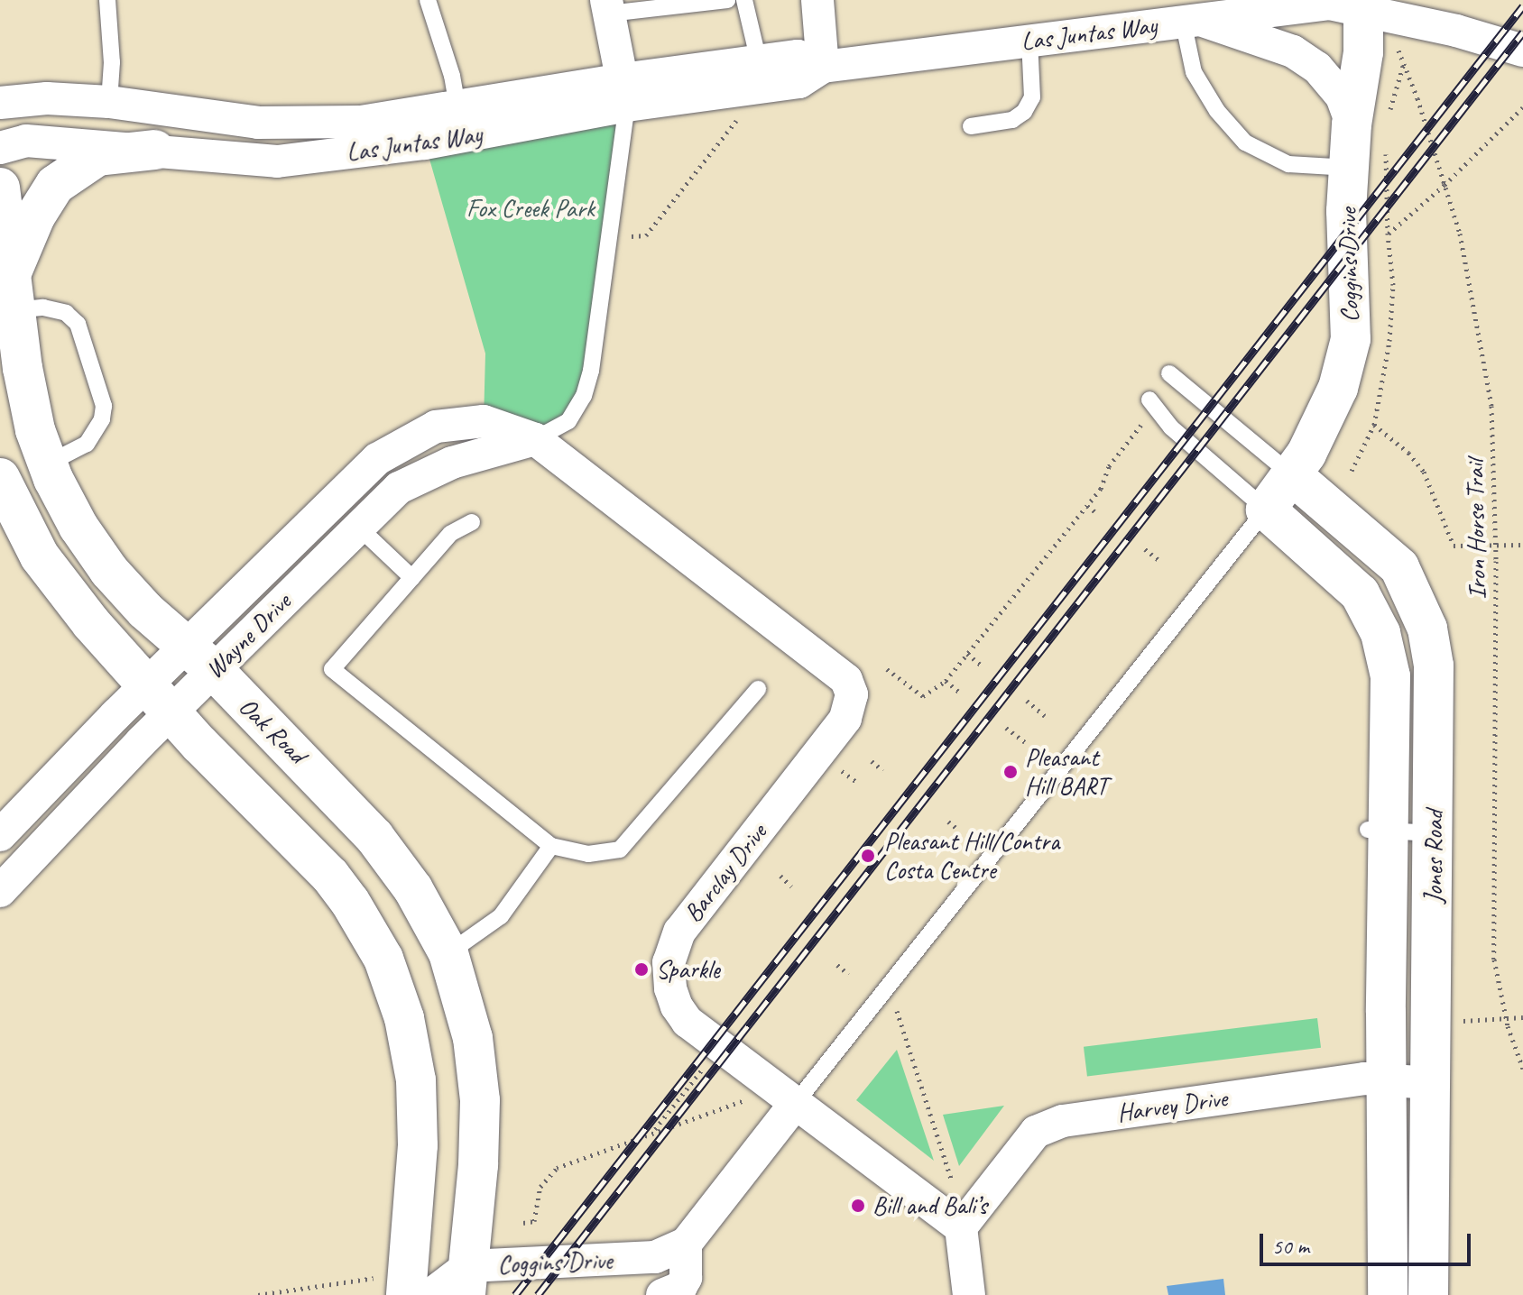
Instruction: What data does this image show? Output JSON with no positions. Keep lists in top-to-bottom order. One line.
{"streets":{"main road":["Coggins Drive","Oak Road","Jones Road"],"street":["Las Juntas Way","Wayne Drive","Barclay Drive","Harvey Drive"],"path":["Iron Horse Trail"]},"crossings":[["Las Juntas Way","Coggins Drive"],["Las Juntas Way","Iron Horse Trail"],["Coggins Drive","Iron Horse Trail"],["Coggins Drive","Oak Road"],["Coggins Drive","Jones Road"],["Coggins Drive","Barclay Drive"],["Wayne Drive","Oak Road"],["Wayne Drive","Barclay Drive"],["Jones Road","Harvey Drive"],["Barclay Drive","Harvey Drive"]],"parks":["Fox Creek Park"],"places":["Pleasant Hill BART","Pleasant Hill/Contra Costa Centre","Sparkle","Bill and Bali’s"],"scale_bar":"50 m"}
